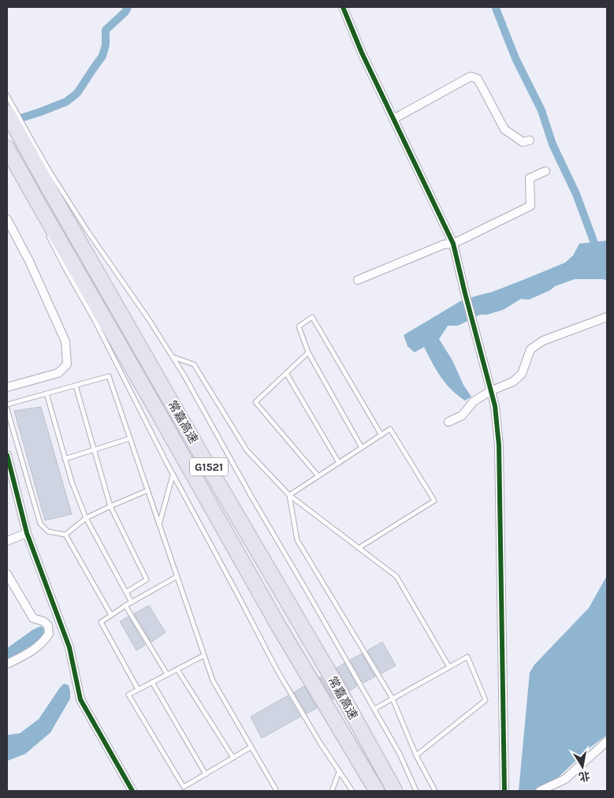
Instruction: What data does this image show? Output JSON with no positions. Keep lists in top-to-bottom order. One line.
{"streets":{"highway":["常嘉高速","G1521"]},"north":"bottom"}
